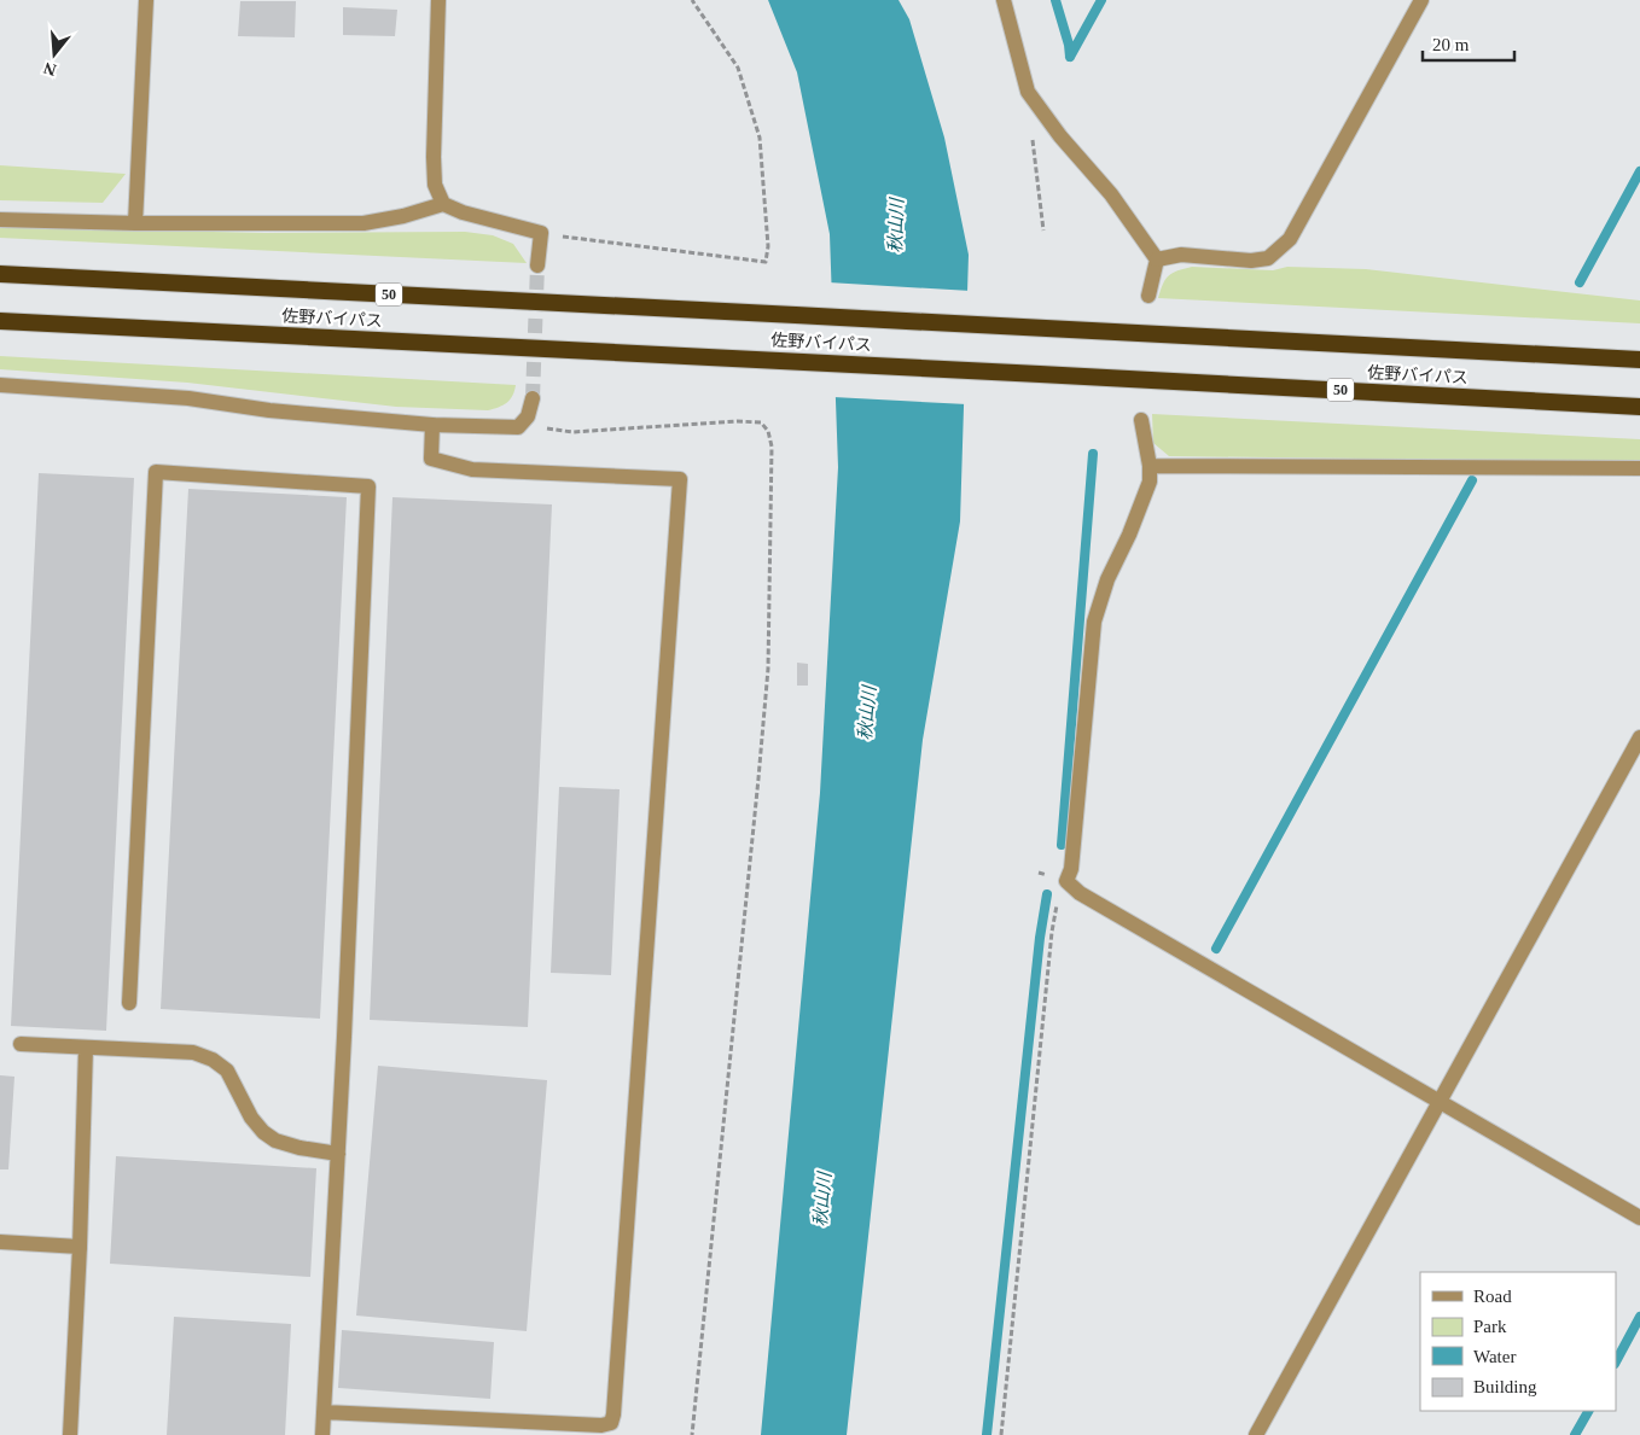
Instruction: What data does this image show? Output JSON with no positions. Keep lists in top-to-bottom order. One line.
{"streets":{"highway":["50","佐野バイパス"]},"water":["秋山川"],"legend":["Road","Park","Water","Building"],"scale_bar":"20 m","north":"bottom"}
